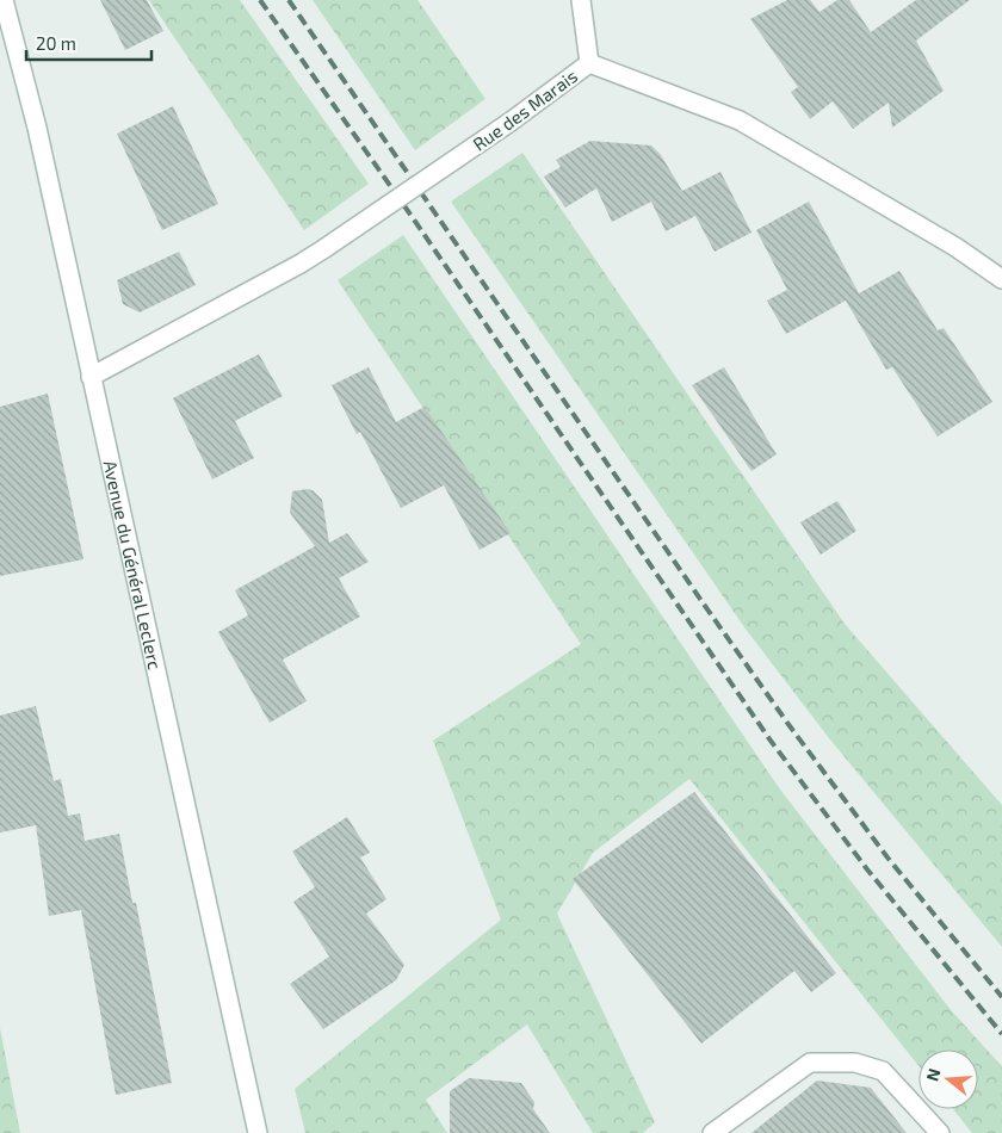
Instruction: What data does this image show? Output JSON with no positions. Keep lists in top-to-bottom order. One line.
{"streets":{"main road":["Rue des Marais","Avenue du Général Leclerc"]},"crossings":[["Rue des Marais","Avenue du Général Leclerc"]],"scale_bar":"20 m","north":"left"}
